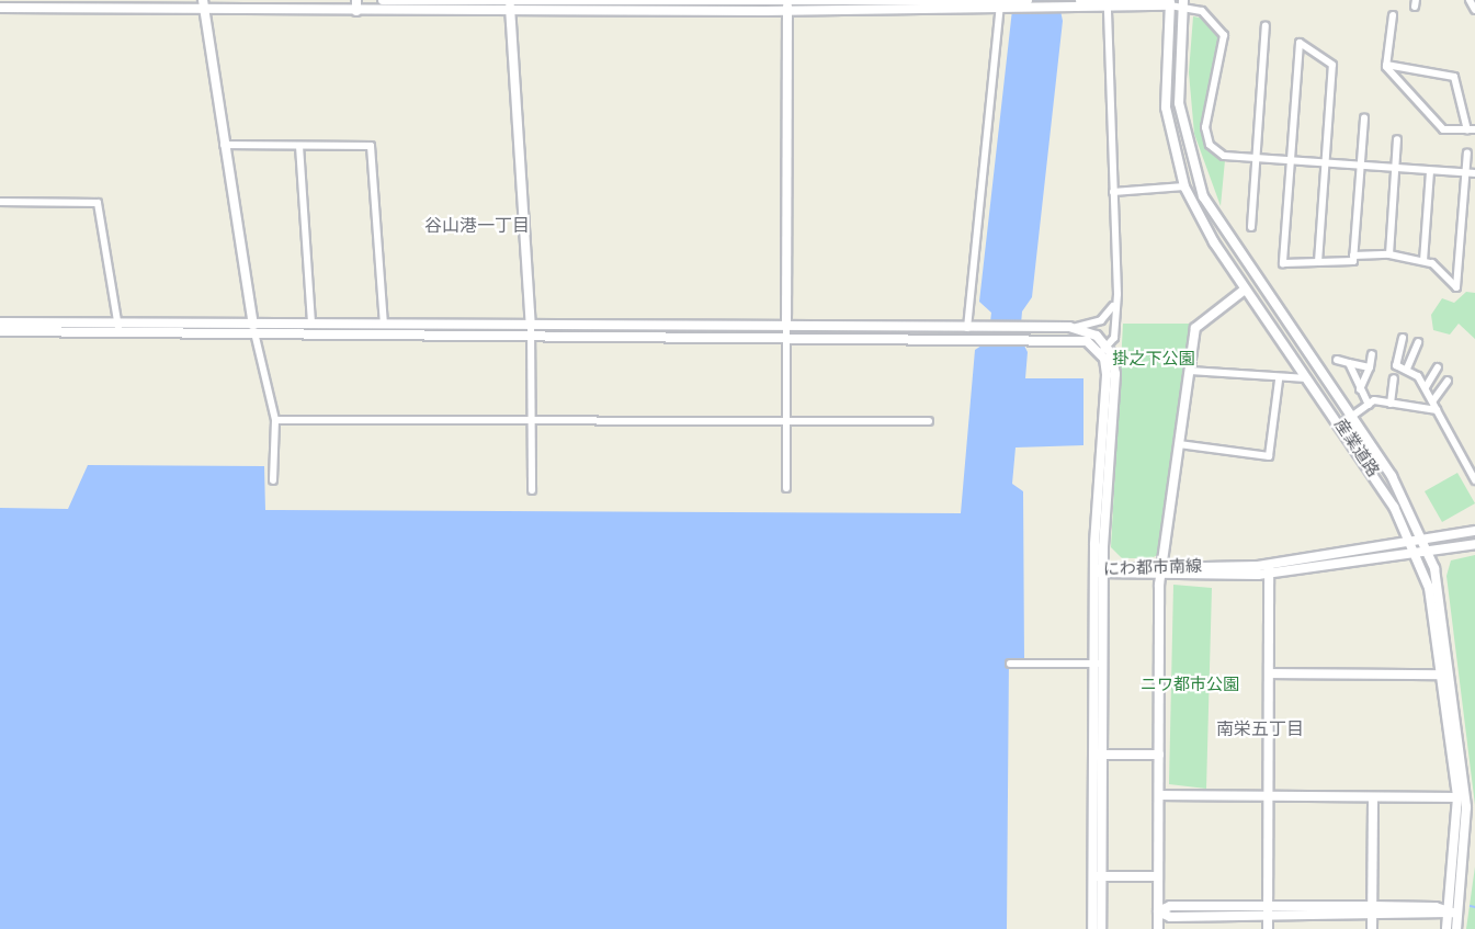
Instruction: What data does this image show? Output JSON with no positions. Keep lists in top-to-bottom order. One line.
{"streets":{"street":["産業道路","にわ都市南線"]},"crossings":[["産業道路","にわ都市南線"]],"districts":["谷山港一丁目","南栄五丁目"],"parks":["掛之下公園","ニワ都市公園"]}
